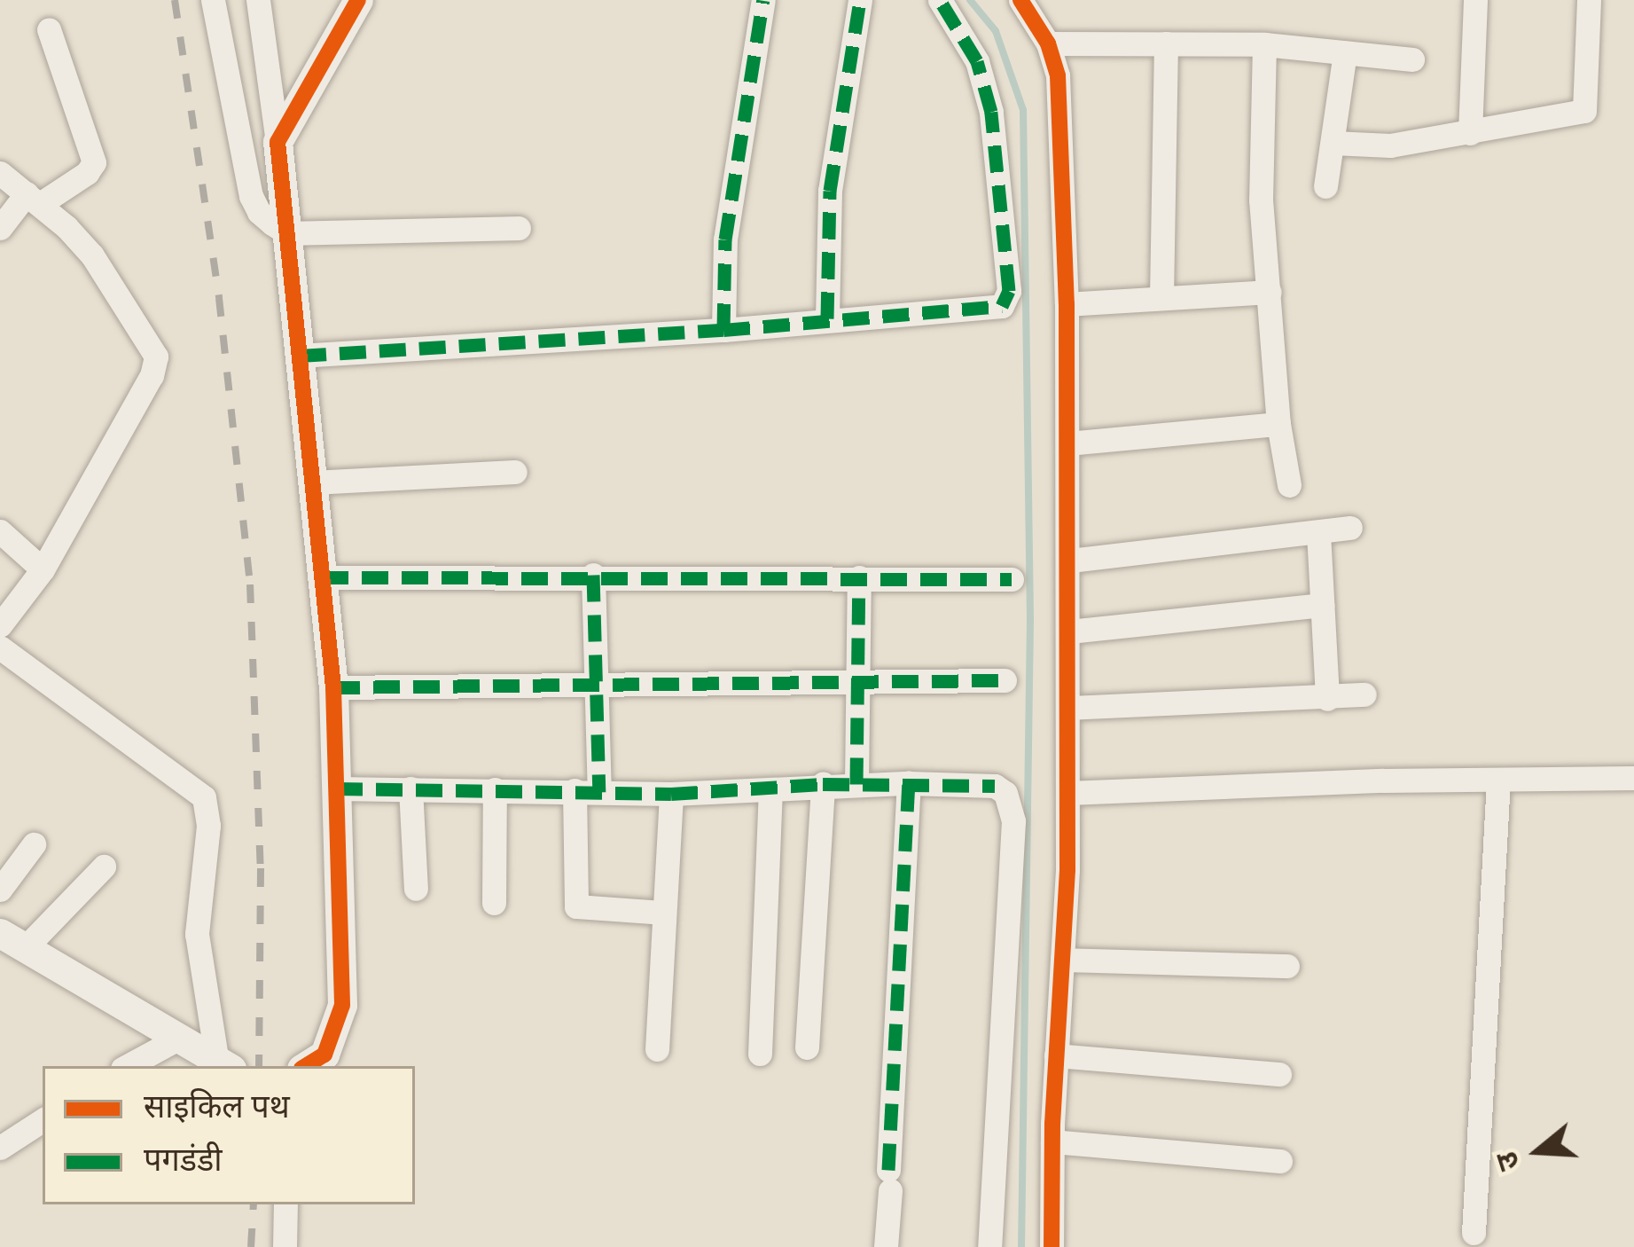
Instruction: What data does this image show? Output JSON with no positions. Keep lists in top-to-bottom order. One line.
{"legend":["साइकिल पथ","पगडंडी"],"north":"left"}
